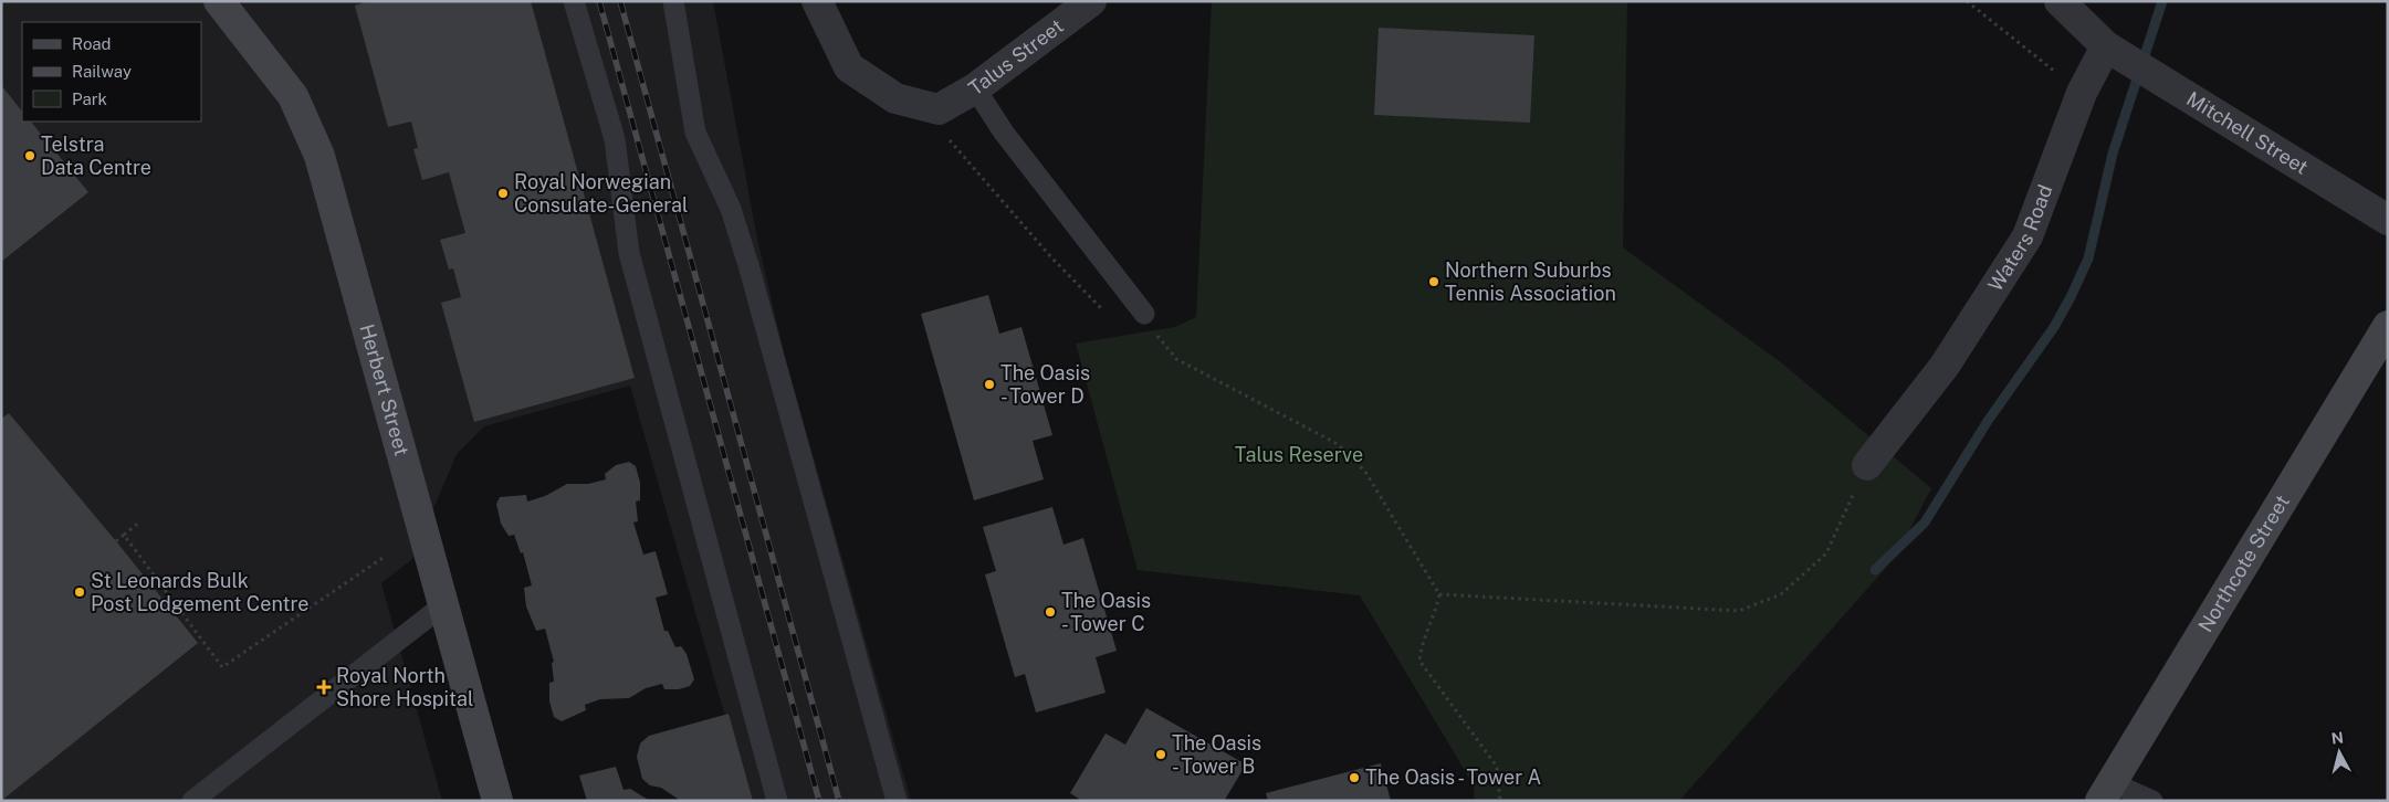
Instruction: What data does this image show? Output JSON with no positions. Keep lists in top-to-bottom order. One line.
{"streets":{"street":["Talus Street","Mitchell Street","Waters Road","Herbert Street","Northcote Street"]},"crossings":[["Mitchell Street","Waters Road"]],"parks":["Talus Reserve"],"places":{"other":["Telstra Data Centre","Royal Norwegian Consulate-General","Northern Suburbs Tennis Association","The Oasis - Tower D","St Leonards Bulk Post Lodgement Centre","The Oasis - Tower C","The Oasis - Tower B","The Oasis - Tower A"],"health":["Royal North Shore Hospital"]},"legend":["Road","Railway","Park"],"north":"top"}
